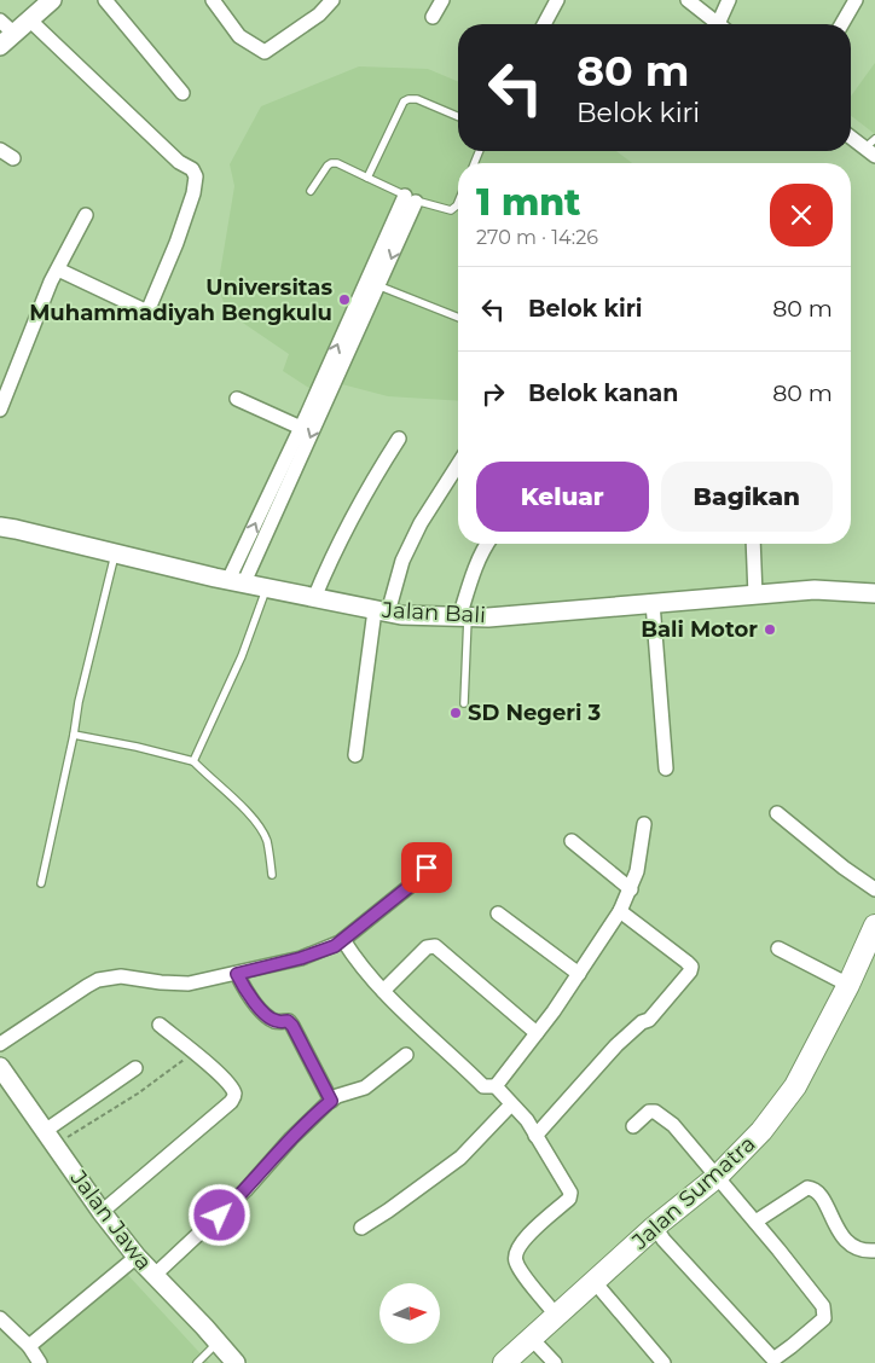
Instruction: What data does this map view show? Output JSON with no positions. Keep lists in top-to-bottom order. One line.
{"streets":{"main road":["Jalan Sumatra"],"street":["Jalan Bali","Jalan Jawa"]},"places":["Universitas Muhammadiyah Bengkulu","Bali Motor","SD Negeri 3"],"north":"right","page":{"turn":["80 m","Belok kiri"],"heading":["1 mnt","270 m · 14:26"],"list":[{"name":"Belok kiri","value":"80 m"},{"name":"Belok kanan","value":"80 m"}],"buttons":["Keluar","Bagikan"]}}
